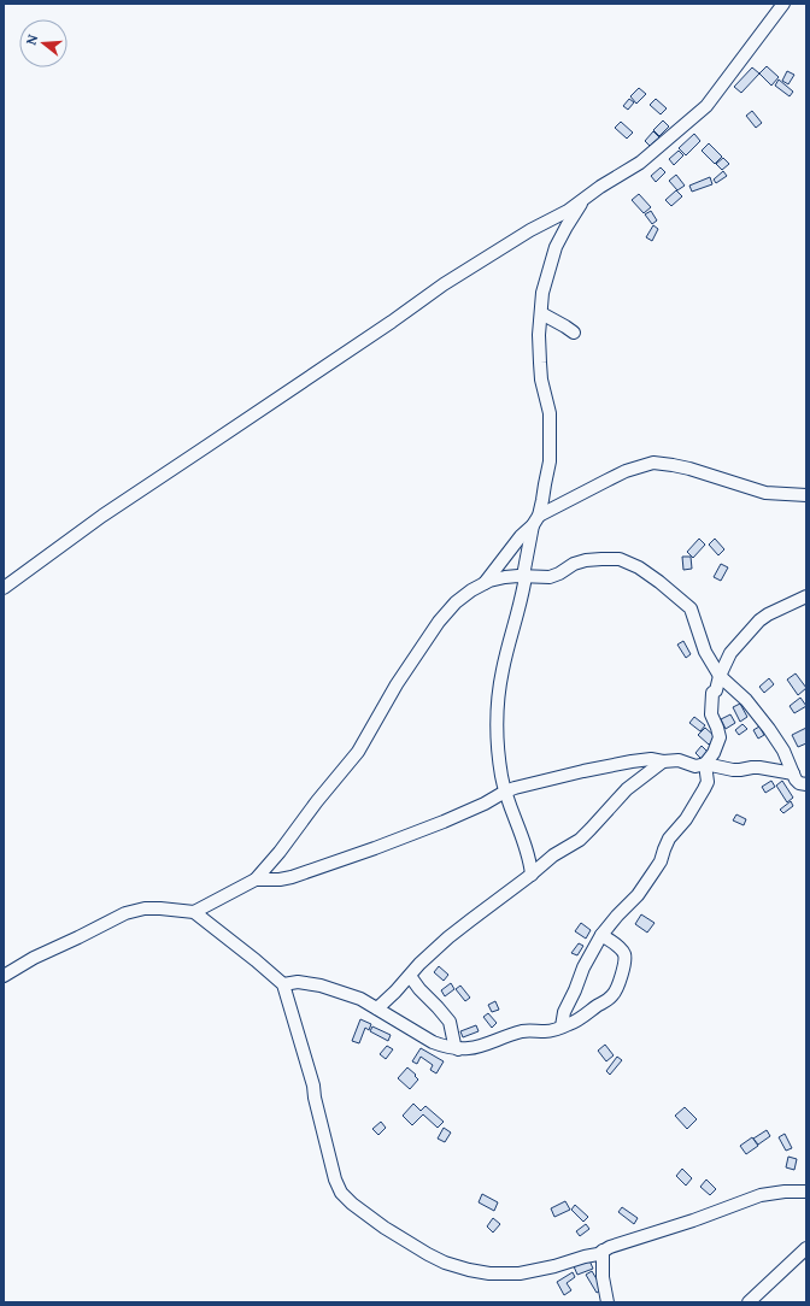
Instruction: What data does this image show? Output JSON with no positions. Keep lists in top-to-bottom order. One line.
{"north":"left"}
